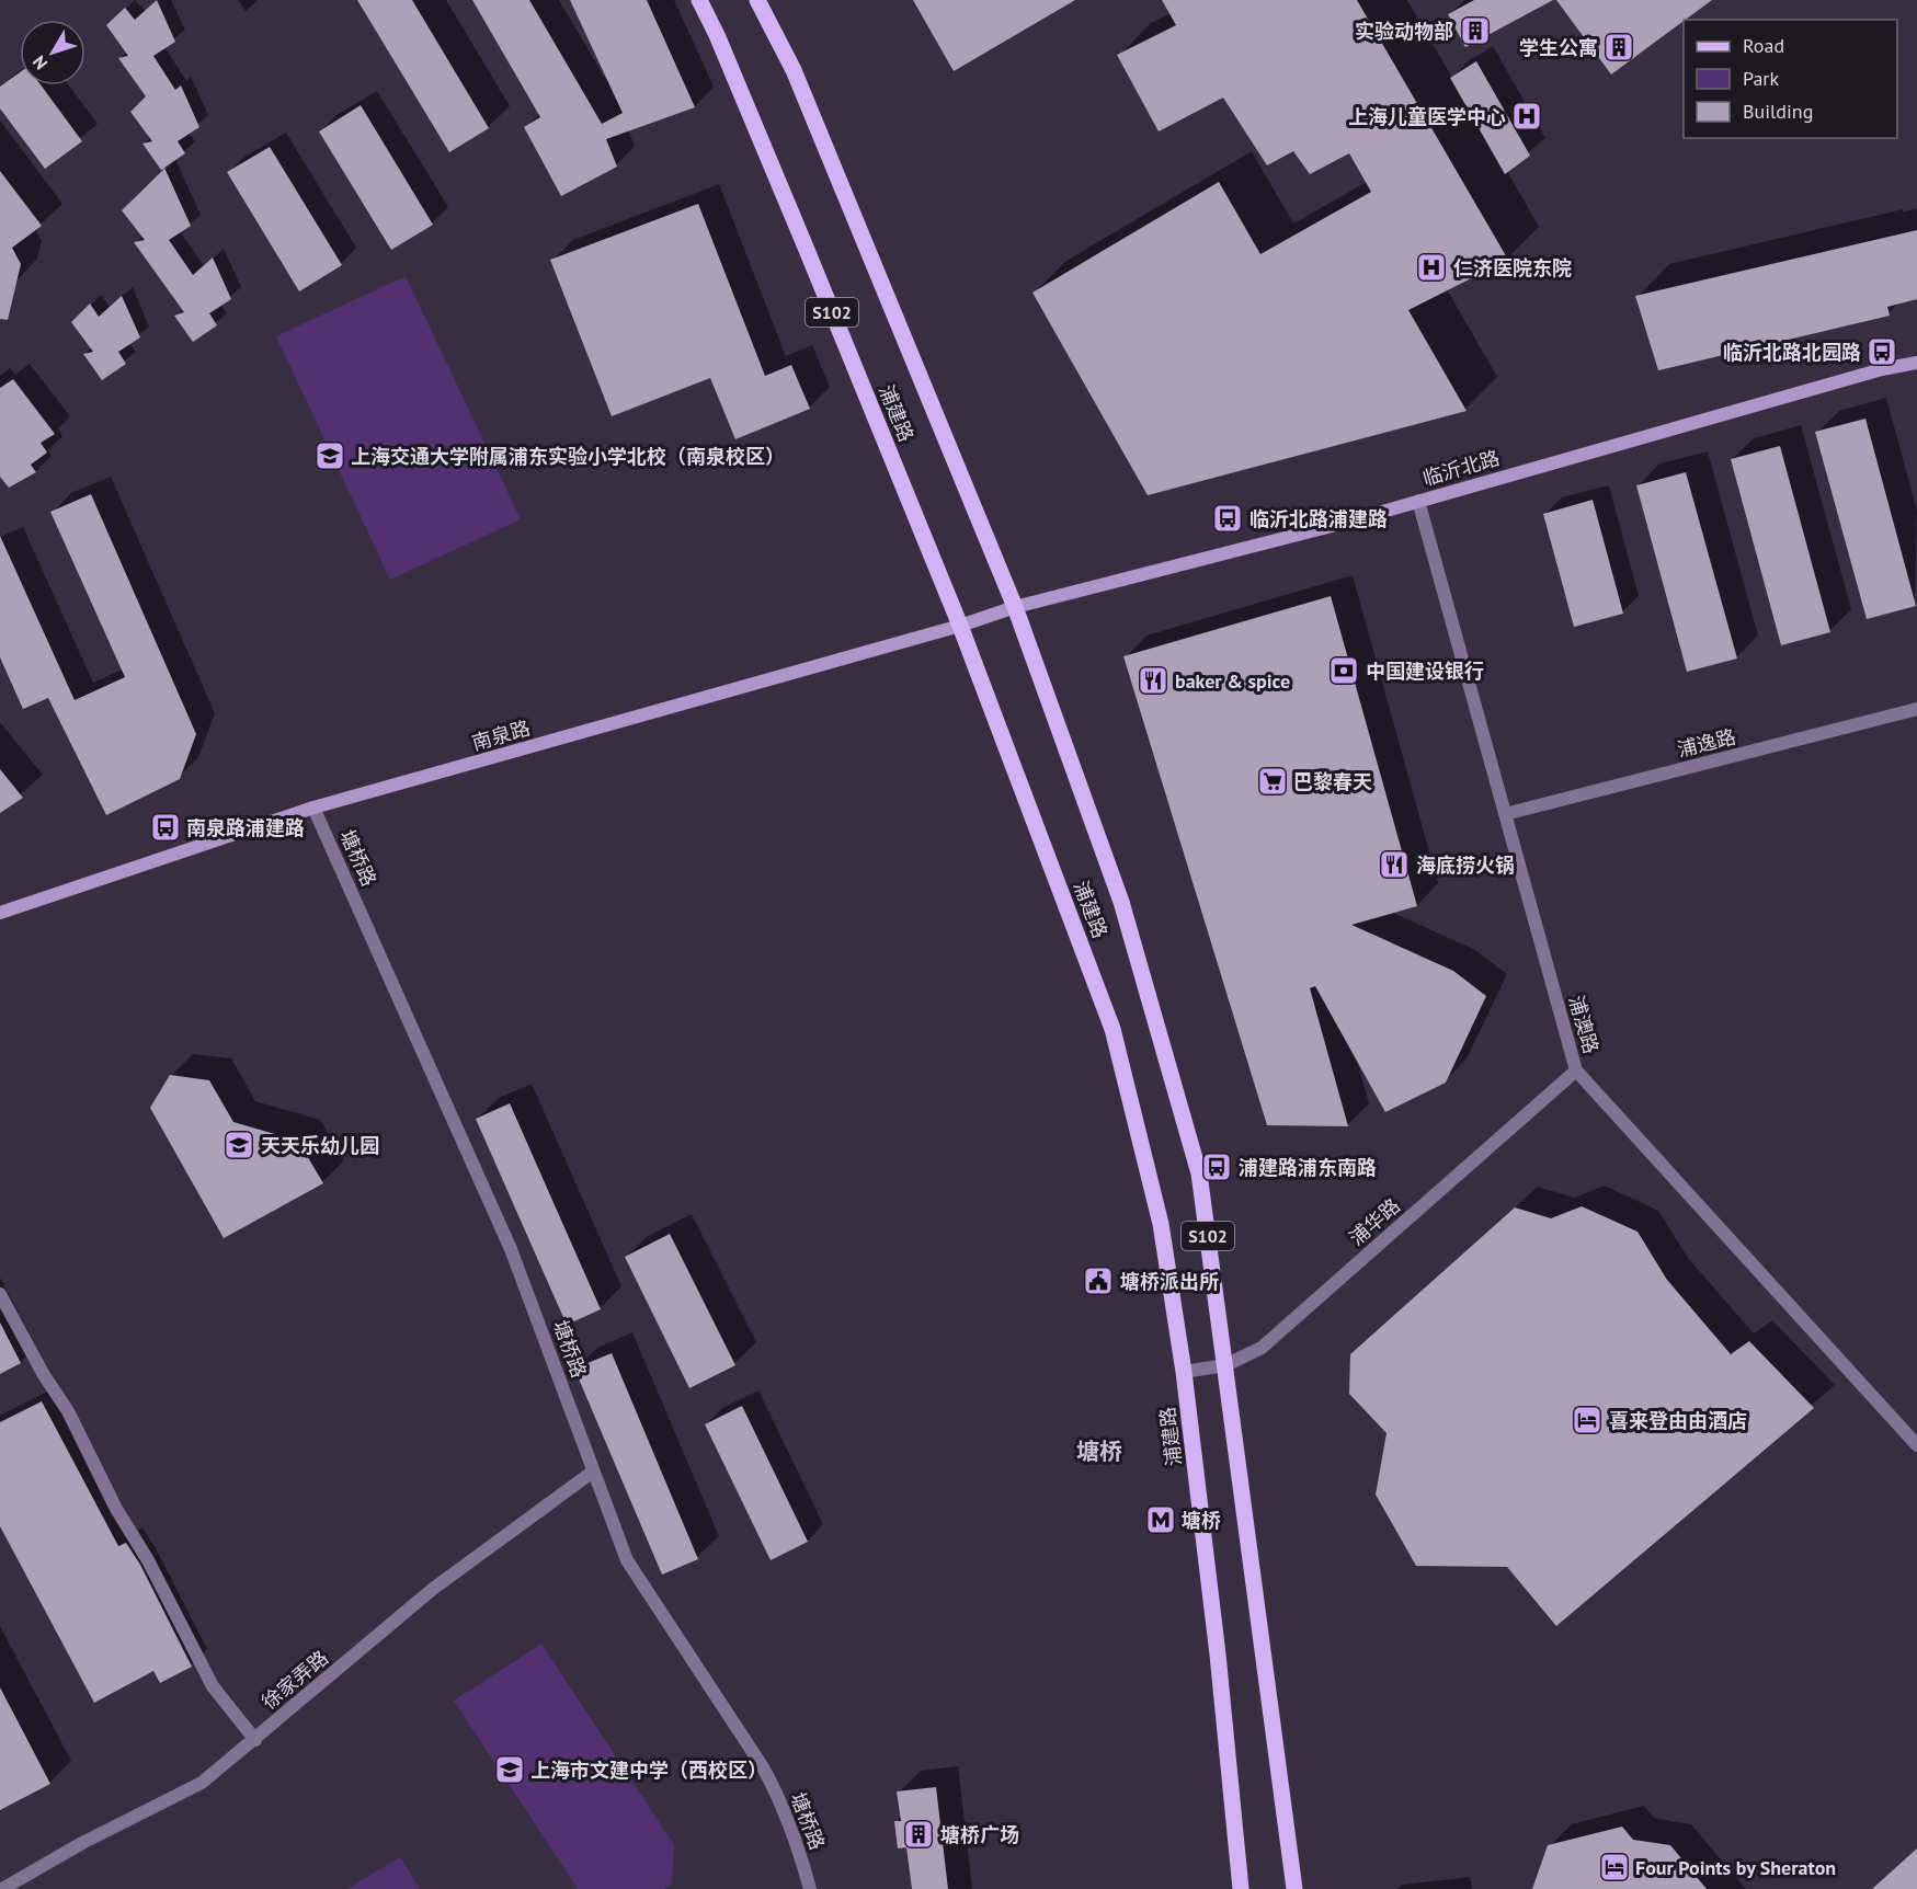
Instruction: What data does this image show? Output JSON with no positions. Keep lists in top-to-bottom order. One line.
{"streets":{"main road":["S102","浦建路"],"street":["临沂北路","南泉路","浦逸路","塘桥路","浦澳路","浦华路","徐家弄路"]},"crossings":[["浦建路","临沂北路"],["浦建路","南泉路"],["浦建路","浦华路"],["临沂北路","南泉路"],["临沂北路","浦澳路"],["南泉路","塘桥路"],["浦逸路","浦澳路"],["塘桥路","徐家弄路"],["浦澳路","浦华路"]],"districts":["塘桥"],"places":{"building":["实验动物部","学生公寓","塘桥广场"],"hospital":["上海儿童医学中心","仁济医院东院"],"bus stop":["临沂北路北园路","临沂北路浦建路","南泉路浦建路","浦建路浦东南路"],"school or university":["上海交通大学附属浦东实验小学北校（南泉校区）","天天乐幼儿园","上海市文建中学（西校区）"],"bank":["中国建设银行"],"restaurant":["baker & spice","海底捞火锅"],"supermarket":["巴黎春天"],"public building":["塘桥派出所"],"hotel":["喜来登由由酒店","Four Points by Sheraton"],"metro station":["塘桥"]},"legend":["Road","Park","Building"],"north":"bottom left"}
